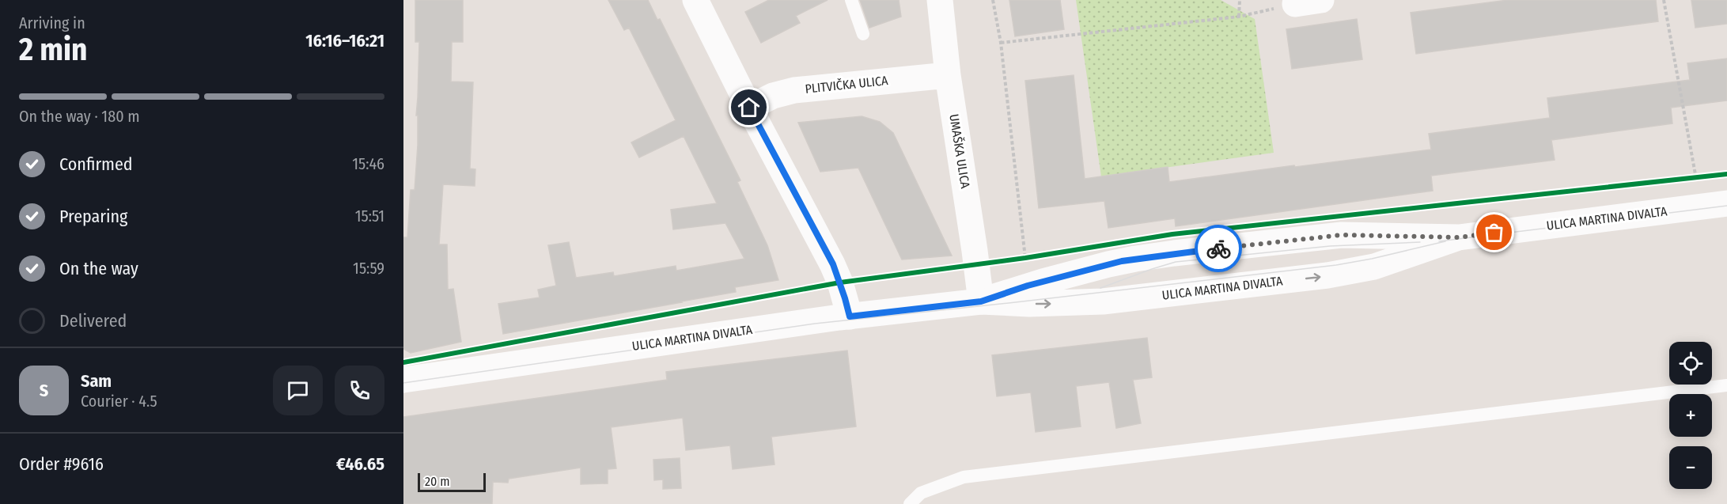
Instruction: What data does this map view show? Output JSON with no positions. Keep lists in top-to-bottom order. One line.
{"streets":{"street":["PLITVIČKA ULICA","UMAŠKA ULICA","ULICA MARTINA DIVALTA"]},"crossings":[["PLITVIČKA ULICA","UMAŠKA ULICA"],["UMAŠKA ULICA","ULICA MARTINA DIVALTA"]],"scale_bar":"20 m","page":{"heading":["2 min","Arriving in","16:16–16:21"],"panel":["Sam","Courier · 4.5","Order #9616","€46.65"],"bar":"On the way · 180 m","list":[["Confirmed","15:46"],["Preparing","15:51"],["On the way","15:59"],"Delivered"],"map_buttons":["+","−"],"round":"S","scale":"20 m"}}
